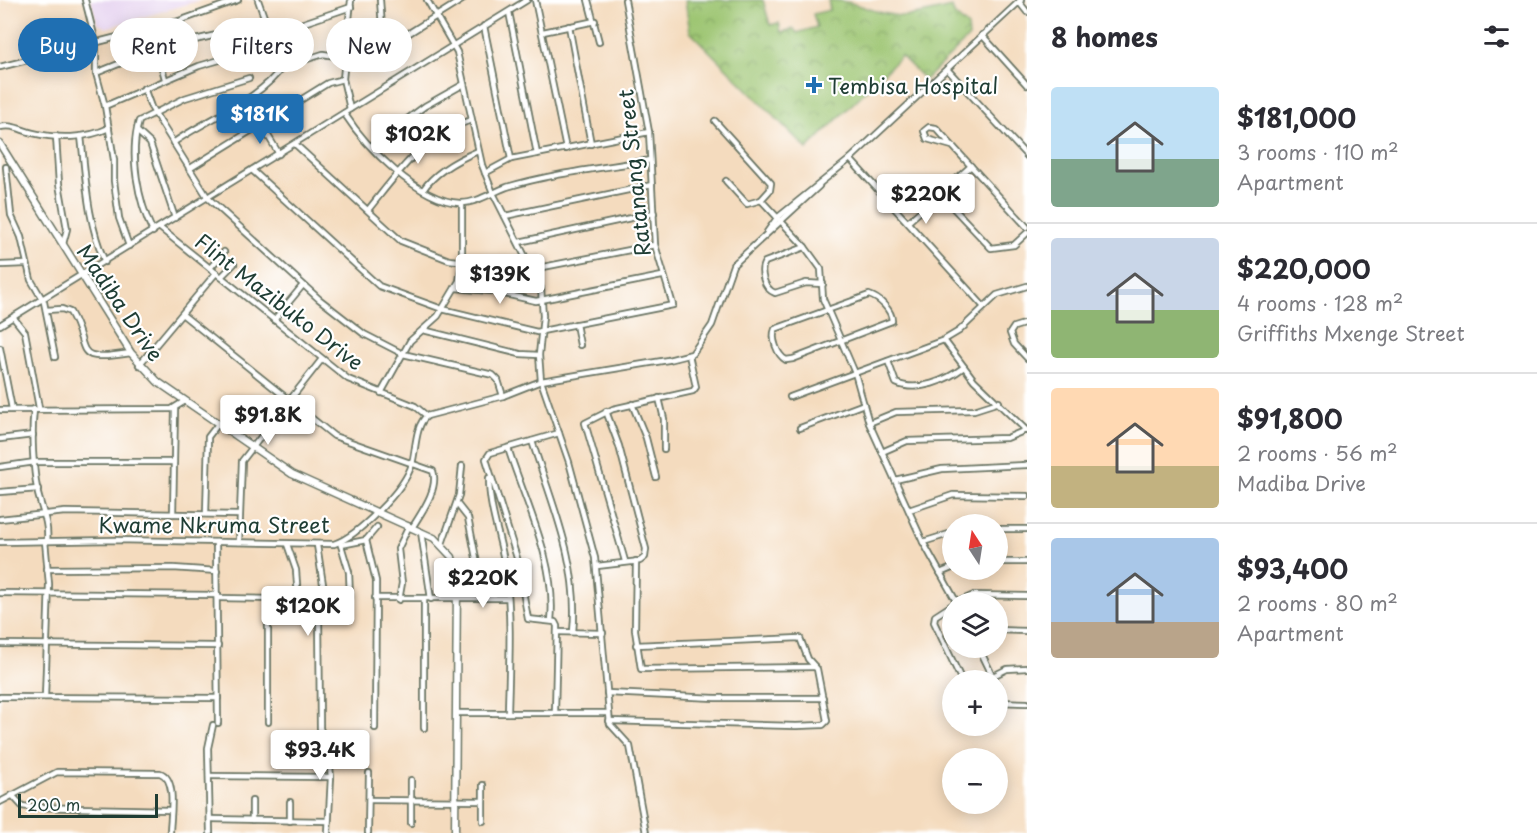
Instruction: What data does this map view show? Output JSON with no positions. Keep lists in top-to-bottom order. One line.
{"streets":{"street":["Ratanang Street","Flint Mazibuko Drive","Madiba Drive","Kwame Nkruma Street"]},"crossings":[["Flint Mazibuko Drive","Kwame Nkruma Street"],["Madiba Drive","Kwame Nkruma Street"]],"places":{"health":["Tembisa Hospital"]},"scale_bar":"200 m","north":"top","page":{"heading":"8 homes","chip":["Buy","Rent","Filters","New"],"list":[{"name":"$181,000","note":"3 rooms · 110 m² · Apartment"},{"name":"$220,000","note":"4 rooms · 128 m² · Griffiths Mxenge Street"},{"name":"$91,800","note":"2 rooms · 56 m² · Madiba Drive"},{"name":"$93,400","note":"2 rooms · 80 m² · Apartment"}],"price":["$181K","$102K","$220K","$139K","$91.8K","$220K","$120K","$93.4K"],"map_buttons":["+","−"],"scale":"200 m"}}
